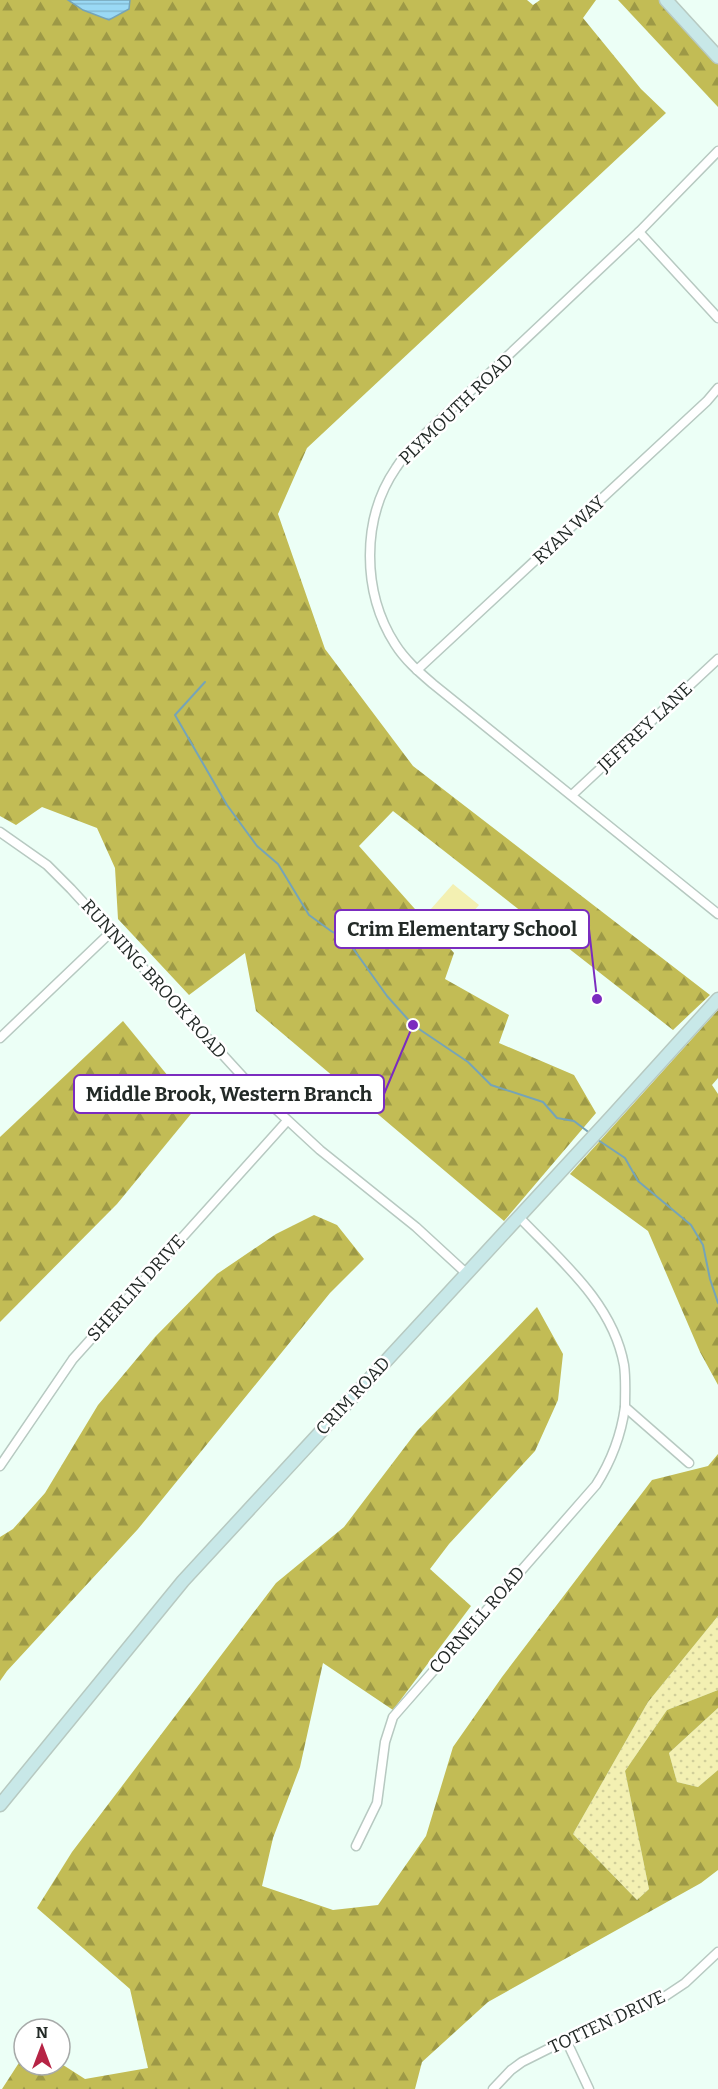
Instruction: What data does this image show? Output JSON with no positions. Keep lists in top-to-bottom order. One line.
{"streets":{"street":["PLYMOUTH ROAD","RYAN WAY","JEFFREY LANE","RUNNING BROOK ROAD","SHERLIN DRIVE","CRIM ROAD","CORNELL ROAD","TOTTEN DRIVE"]},"crossings":[["PLYMOUTH ROAD","RYAN WAY"],["PLYMOUTH ROAD","JEFFREY LANE"],["RUNNING BROOK ROAD","SHERLIN DRIVE"],["RUNNING BROOK ROAD","CRIM ROAD"],["CRIM ROAD","CORNELL ROAD"]],"places":["Crim Elementary School","Middle Brook, Western Branch"],"north":"top"}
